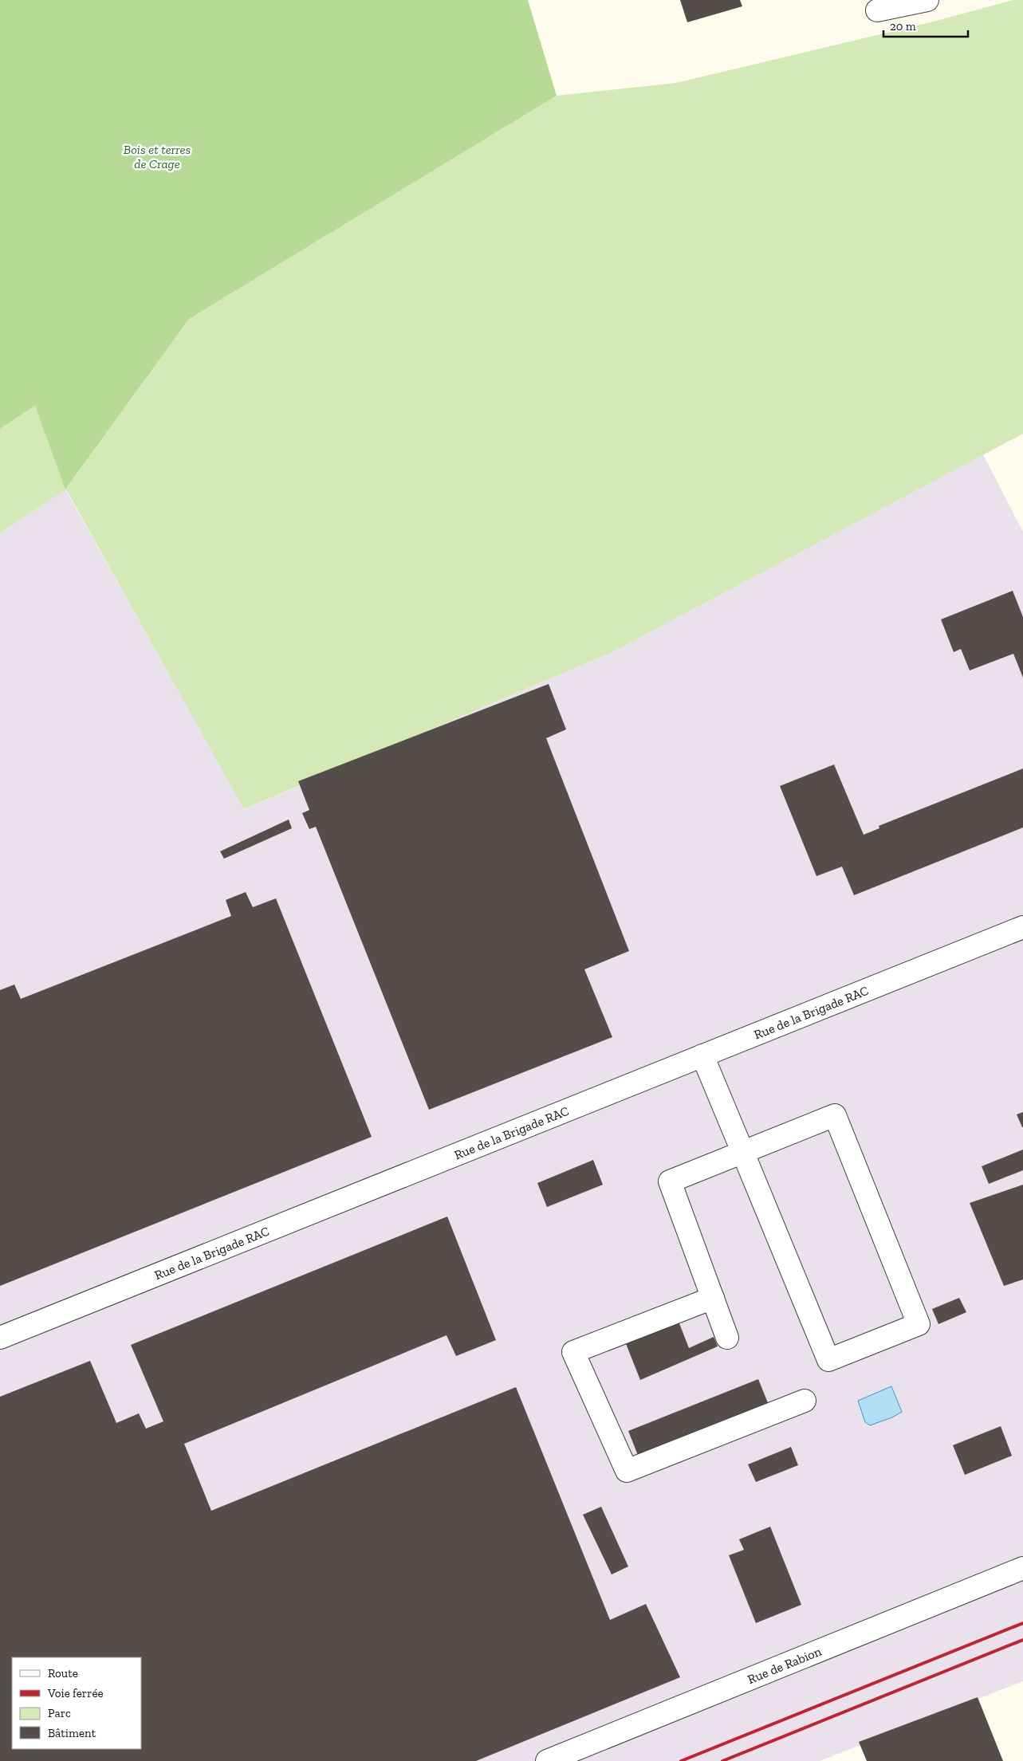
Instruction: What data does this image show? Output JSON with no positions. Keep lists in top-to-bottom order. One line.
{"streets":{"street":["Rue de la Brigade RAC","Rue de Rabion"]},"parks":["Bois et terres de Crage"],"legend":["Route","Voie ferrée","Parc","Bâtiment"],"scale_bar":"20 m"}
